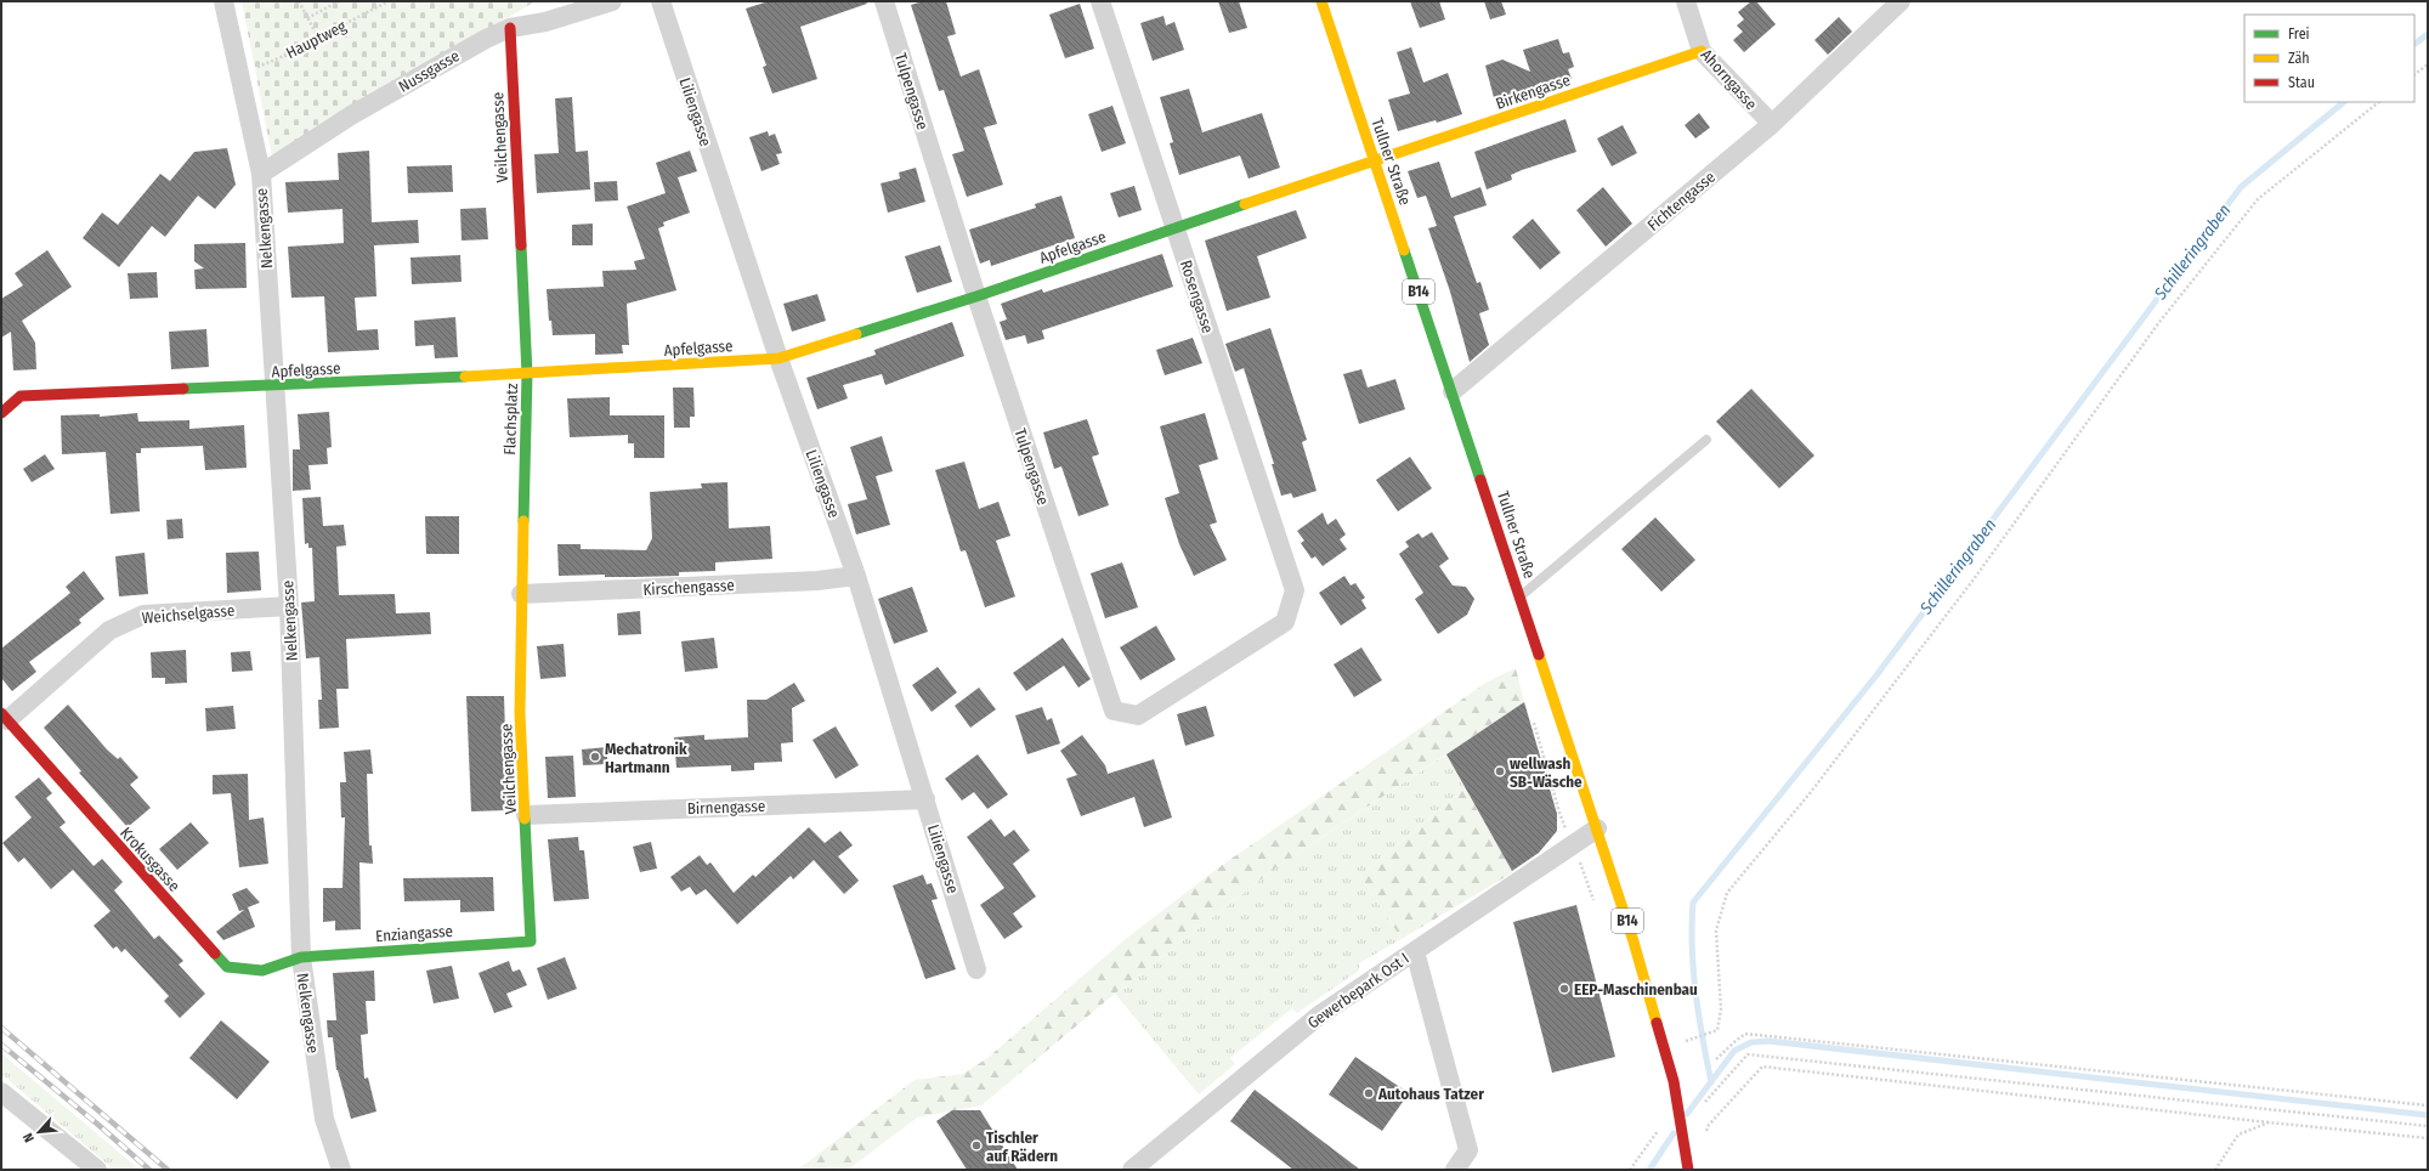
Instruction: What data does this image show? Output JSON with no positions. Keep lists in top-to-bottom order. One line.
{"streets":{"street":["Nussgasse","Ahorngasse","Tulpengasse","Birkengasse","Liliengasse","Veilchengasse","Tullner Straße","Fichtengasse","Nelkengasse","Apfelgasse","B14","Rosengasse","Flachsplatz","Kirschengasse","Weichselgasse","Birnengasse","Krokusgasse","Enziangasse","Gewerbepark Ost I"],"path":["Hauptweg"]},"crossings":[["Hauptweg","Nelkengasse"],["Nussgasse","Veilchengasse"],["Nussgasse","Nelkengasse"],["Ahorngasse","Birkengasse"],["Ahorngasse","Fichtengasse"],["Tulpengasse","Apfelgasse"],["Tulpengasse","Rosengasse"],["Birkengasse","Tullner Straße"],["Birkengasse","Apfelgasse"],["Liliengasse","Apfelgasse"],["Liliengasse","Kirschengasse"],["Liliengasse","Birnengasse"],["Veilchengasse","Flachsplatz"],["Veilchengasse","Kirschengasse"],["Veilchengasse","Birnengasse"],["Veilchengasse","Enziangasse"],["Tullner Straße","Fichtengasse"],["Tullner Straße","Apfelgasse"],["Tullner Straße","B14"],["Tullner Straße","Gewerbepark Ost I"],["Nelkengasse","Apfelgasse"],["Nelkengasse","Weichselgasse"],["Nelkengasse","Krokusgasse"],["Nelkengasse","Enziangasse"],["Apfelgasse","Rosengasse"],["Apfelgasse","Flachsplatz"],["Flachsplatz","Kirschengasse"],["Weichselgasse","Krokusgasse"],["Krokusgasse","Enziangasse"]],"water":["Schilleringraben"],"places":["Mechatronik Hartmann","wellwash SB-Wäsche","EEP-Maschinenbau","Autohaus Tatzer","Tischler auf Rädern"],"legend":["Frei","Zäh","Stau"],"north":"bottom left"}
